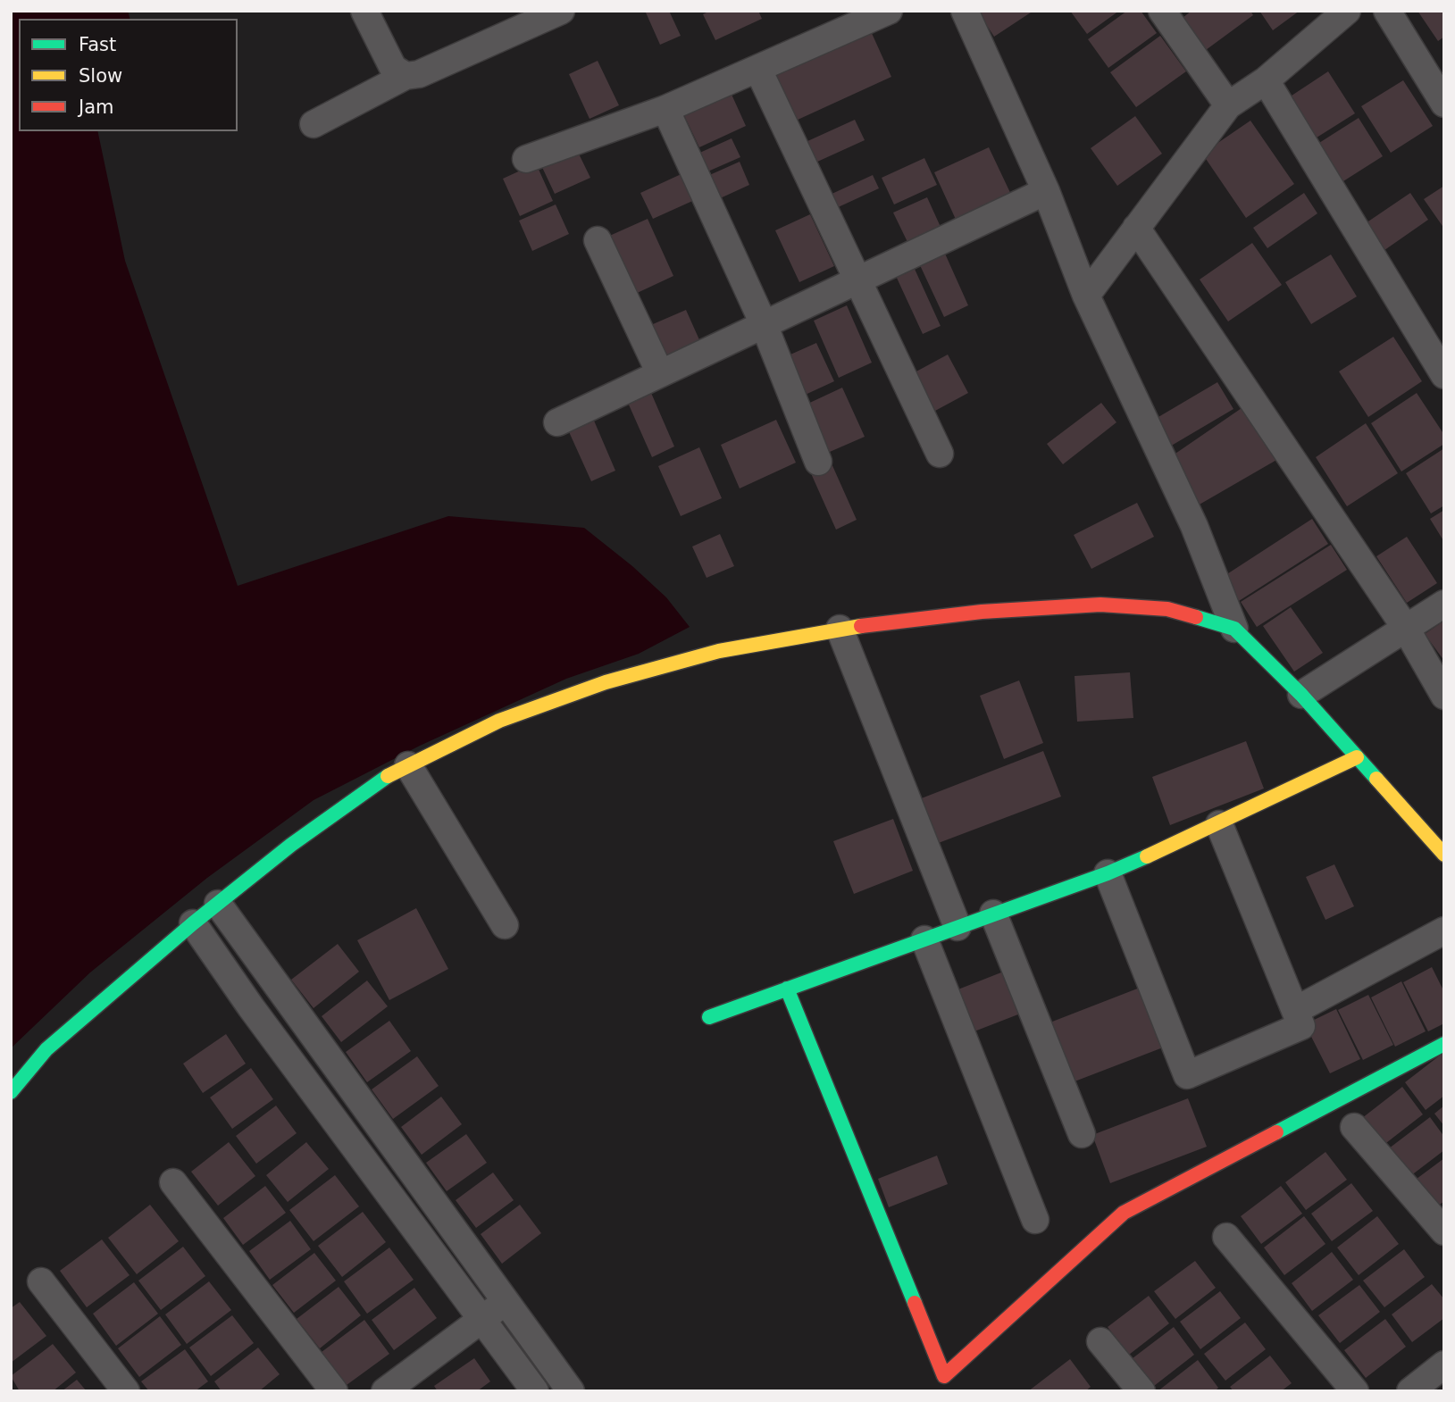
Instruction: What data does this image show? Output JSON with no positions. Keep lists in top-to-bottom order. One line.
{"legend":["Fast","Slow","Jam"]}
